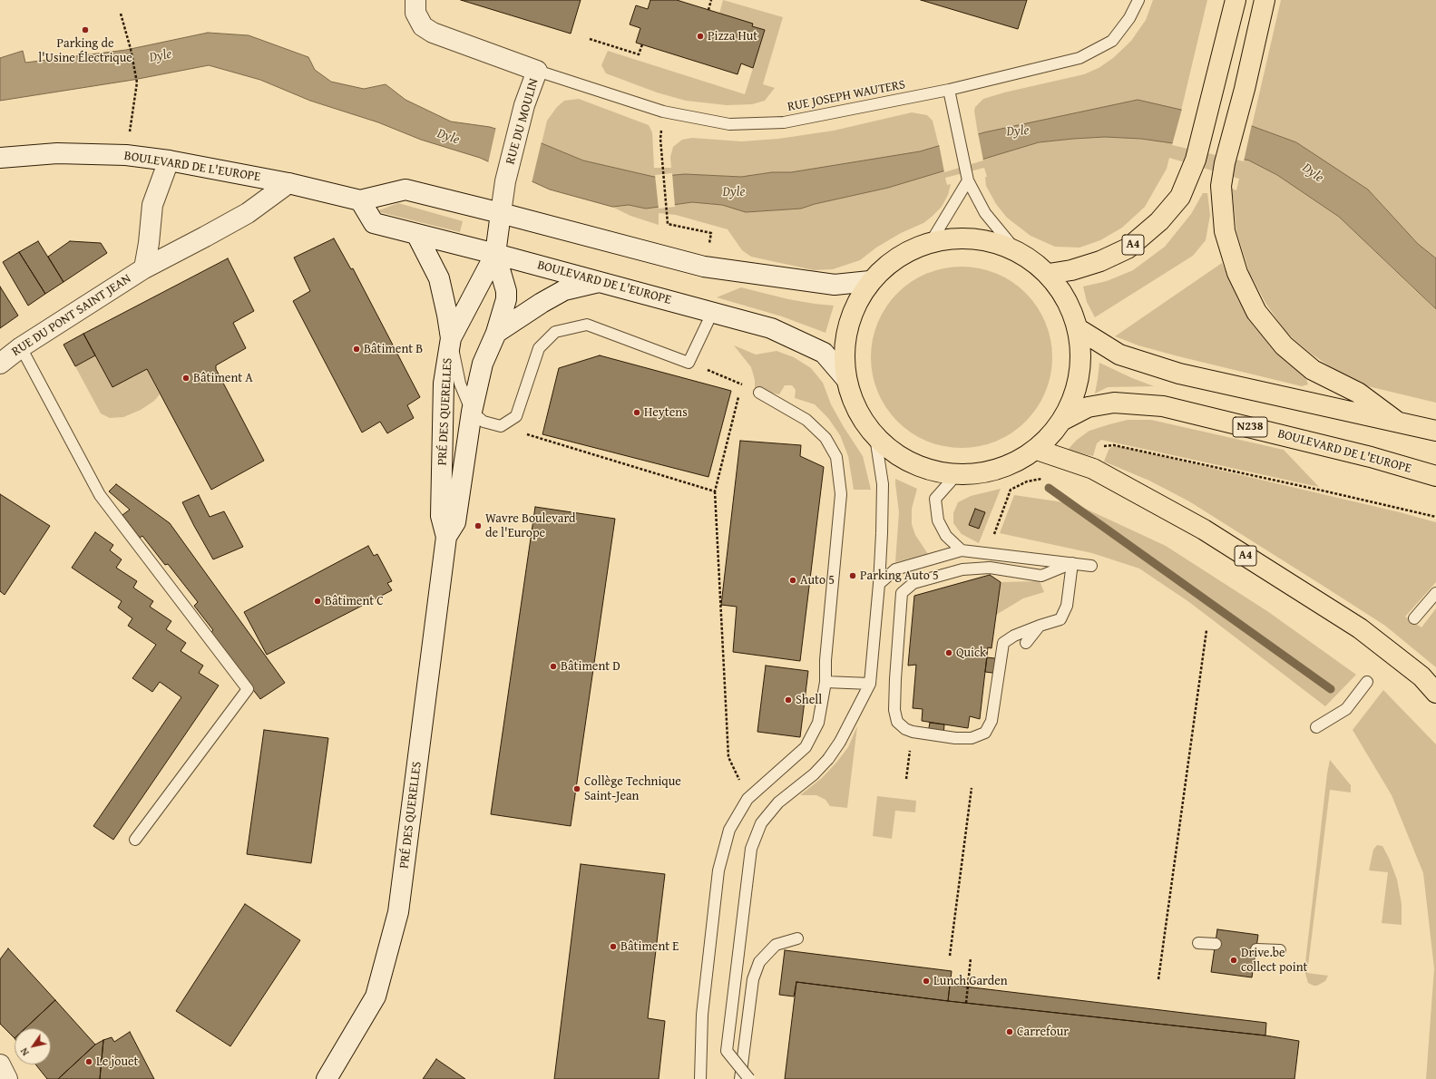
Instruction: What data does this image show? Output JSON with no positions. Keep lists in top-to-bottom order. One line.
{"streets":{"highway":["BOULEVARD DE L'EUROPE","A4","N238"],"street":["RUE DU MOULIN","RUE DU PONT SAINT JEAN","PRÉ DES QUERELLES"],"lane":["RUE JOSEPH WAUTERS"]},"crossings":[["RUE JOSEPH WAUTERS","RUE DU MOULIN"],["RUE DU MOULIN","BOULEVARD DE L'EUROPE"],["RUE DU MOULIN","PRÉ DES QUERELLES"],["BOULEVARD DE L'EUROPE","A4"],["BOULEVARD DE L'EUROPE","RUE DU PONT SAINT JEAN"],["BOULEVARD DE L'EUROPE","PRÉ DES QUERELLES"]],"water":["Dyle"],"places":["Parking de l'Usine Électrique","Pizza Hut","Bâtiment B","Bâtiment A","Heytens","Wavre Boulevard de l'Europe","Parking Auto 5","Auto 5","Bâtiment C","Quick","Bâtiment D","Shell","Collège Technique Saint-Jean","Bâtiment E","Drive.be collect point","Lunch Garden","Carrefour","Le jouet"],"north":"bottom left"}
